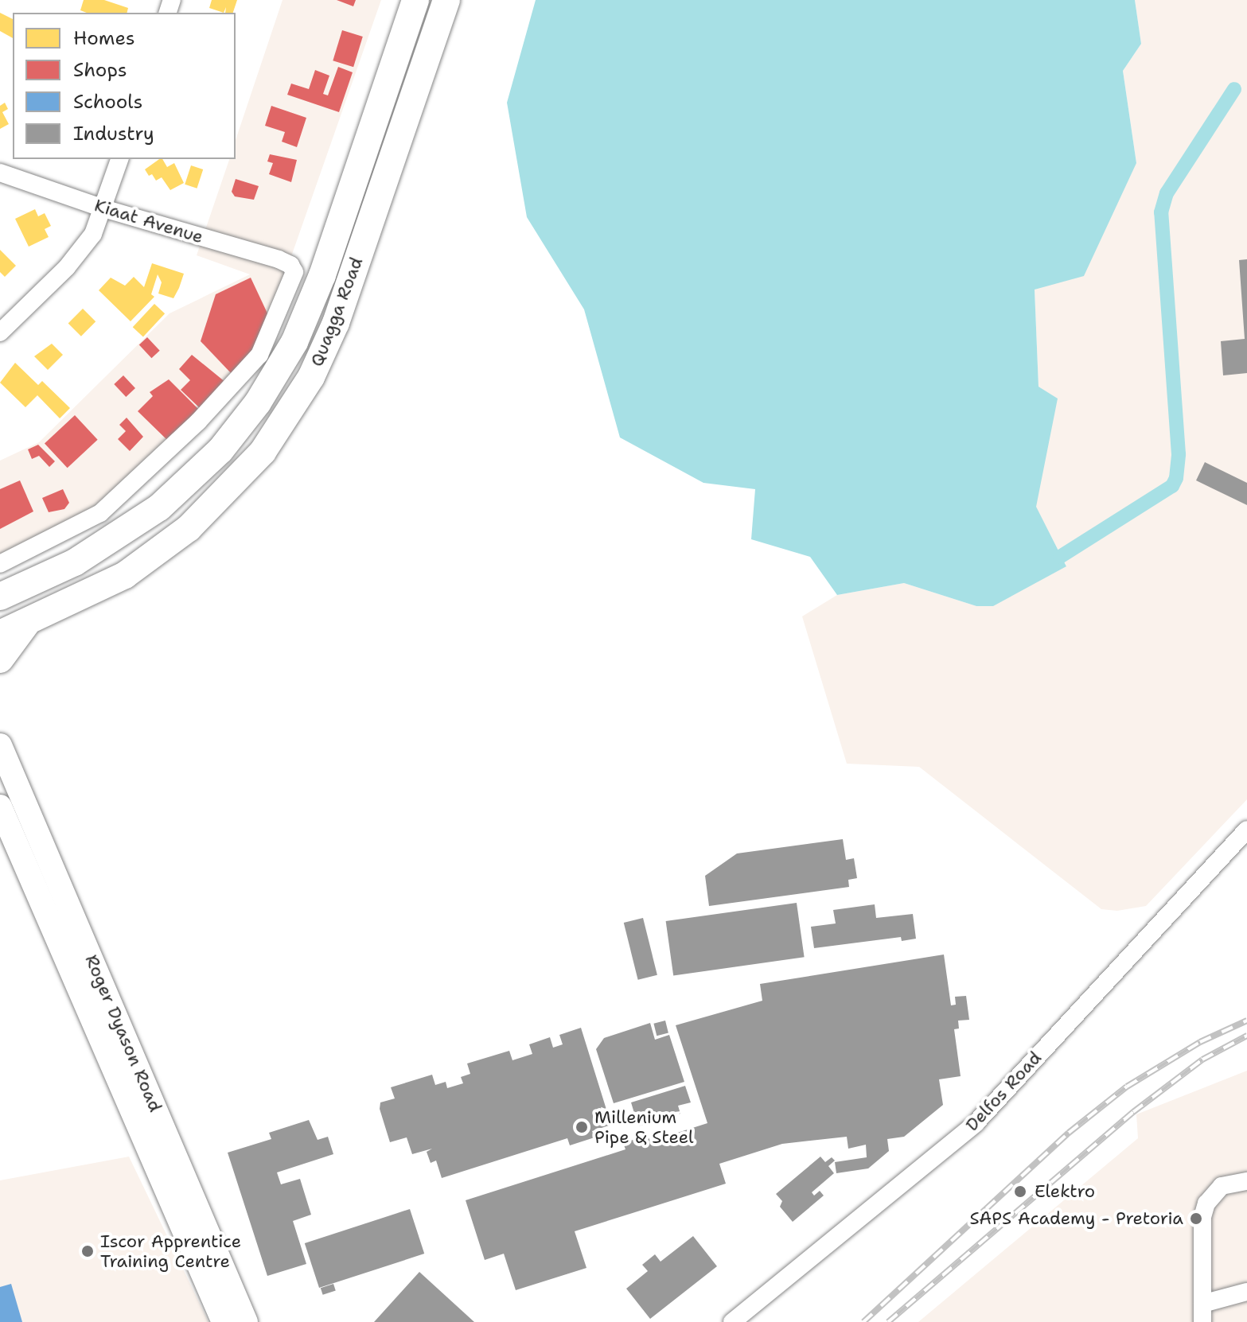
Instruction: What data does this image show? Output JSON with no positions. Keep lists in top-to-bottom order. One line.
{"streets":{"main road":["Quagga Road","Roger Dyason Road"],"street":["Kiaat Avenue","Delfos Road"]},"places":["Millenium Pipe & Steel","Elektro","SAPS Academy - Pretoria","Iscor Apprentice Training Centre"],"legend":["Homes","Shops","Schools","Industry"]}
